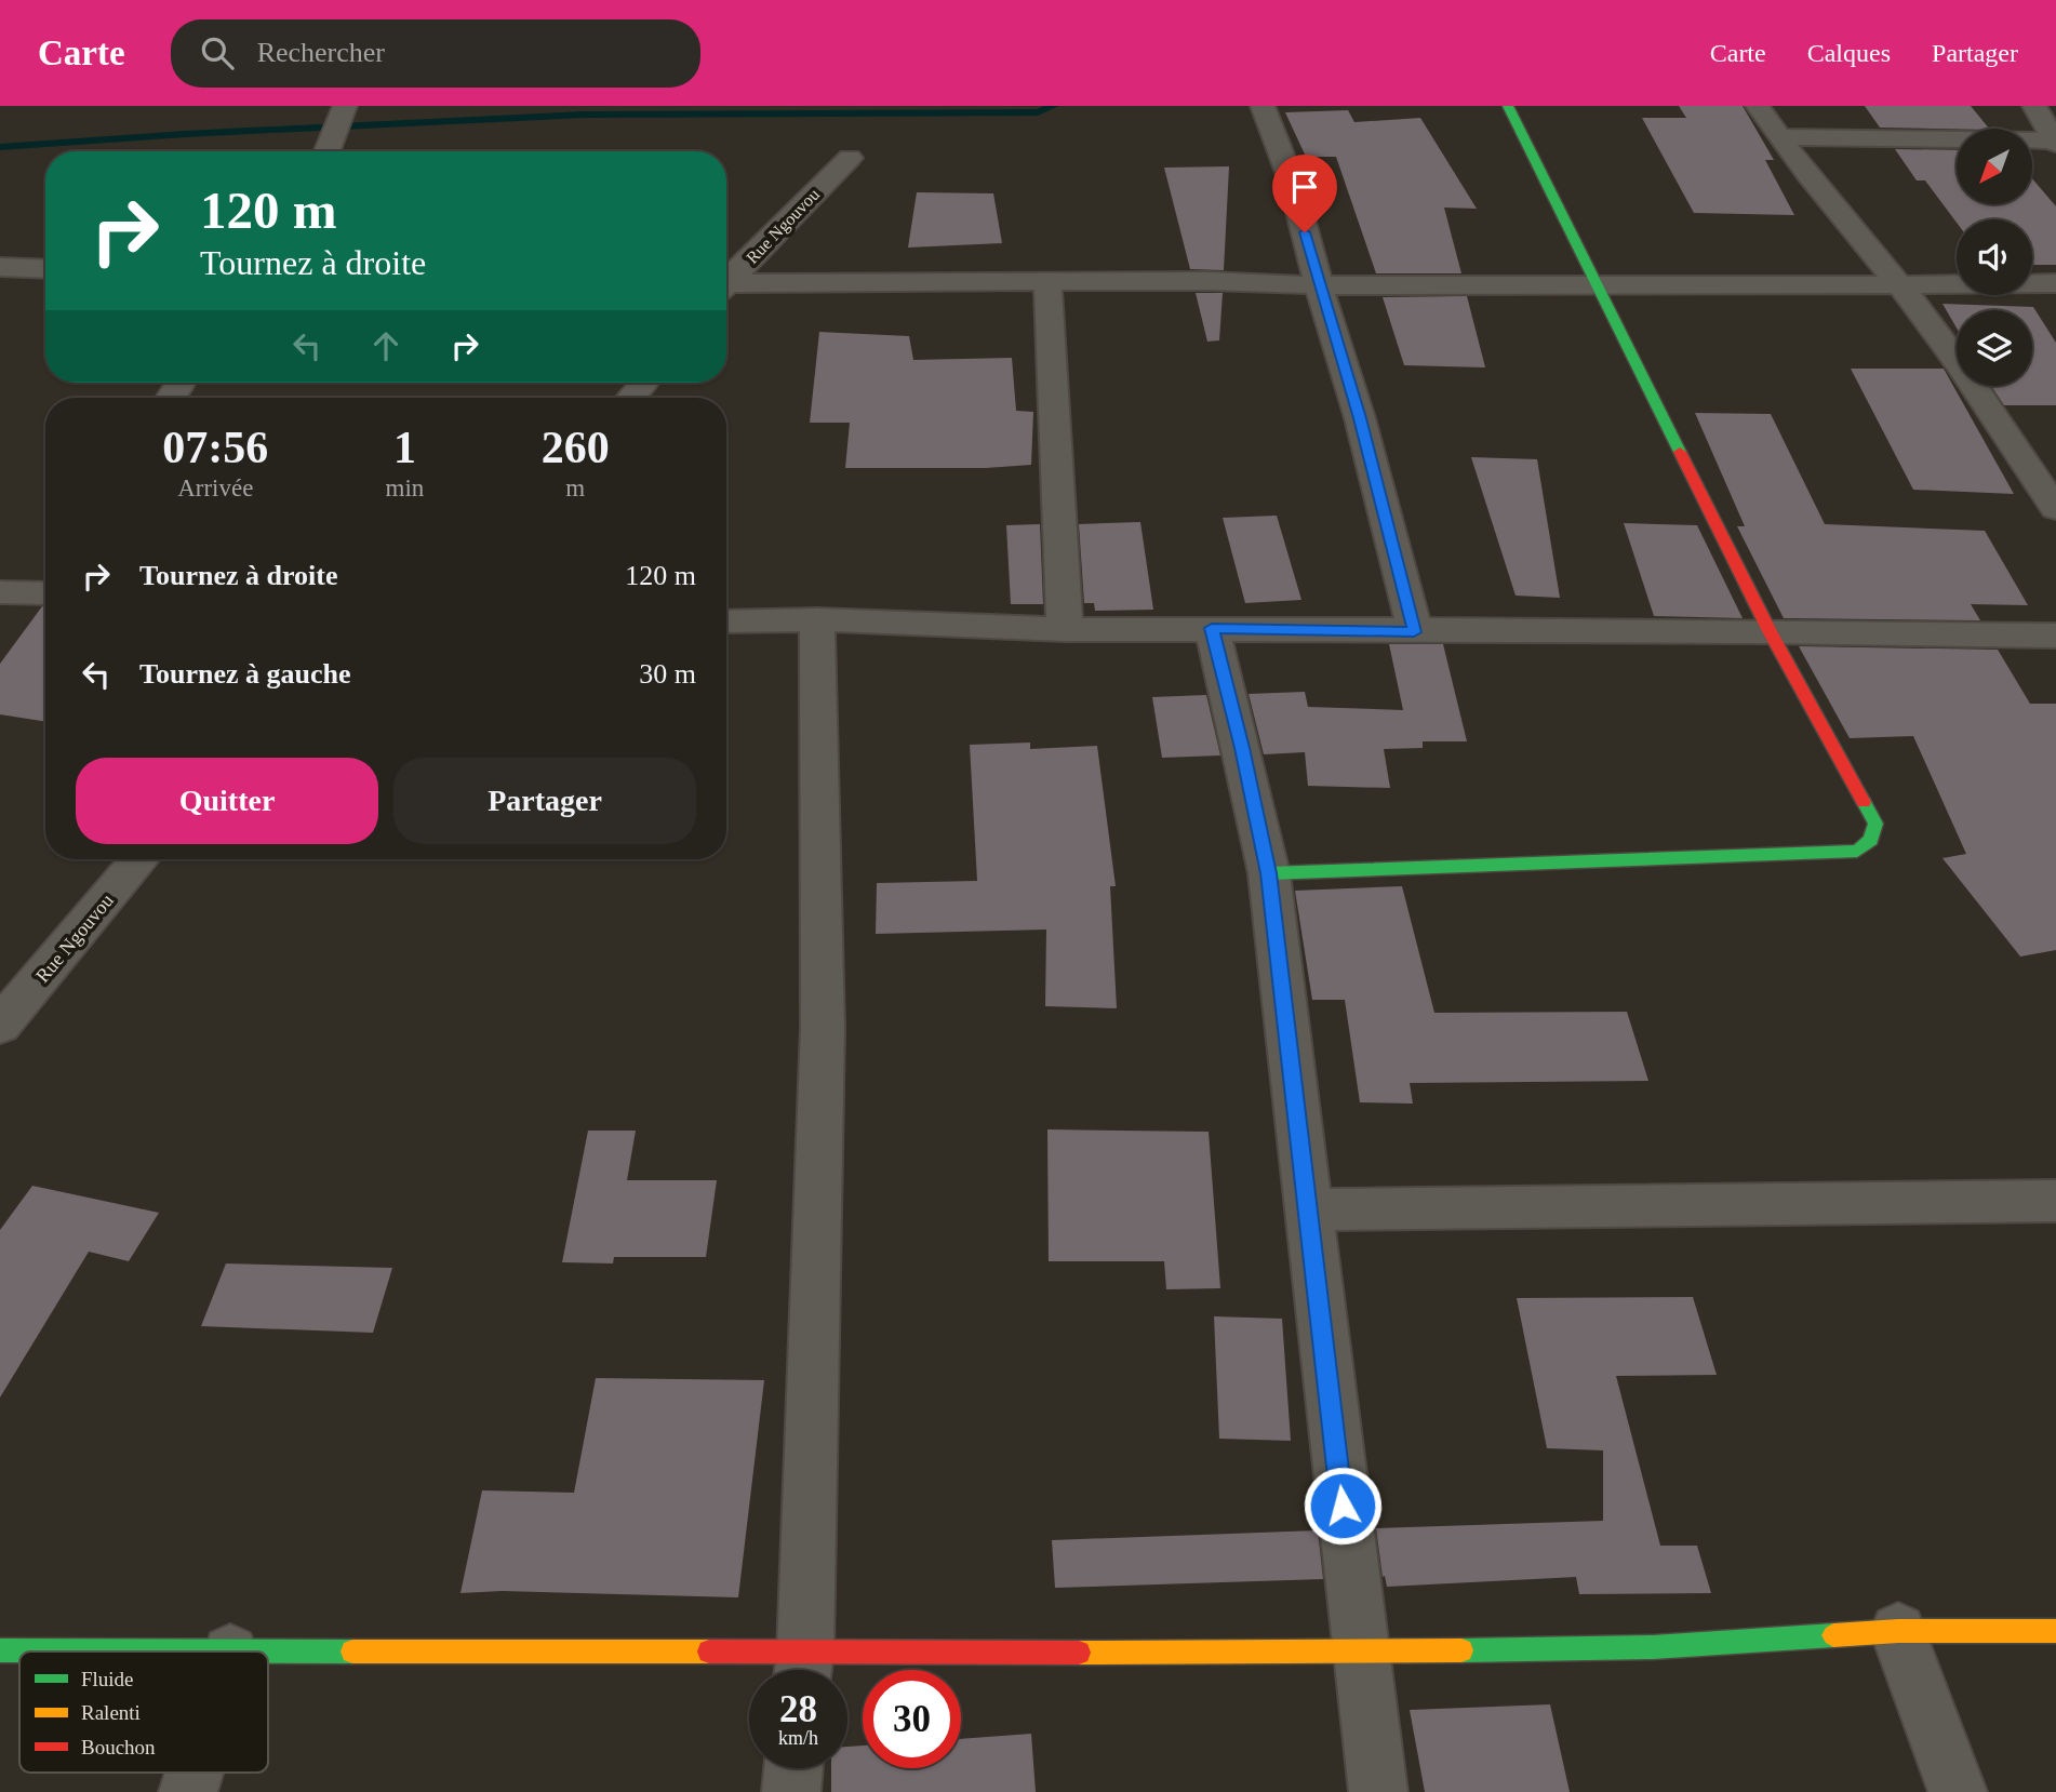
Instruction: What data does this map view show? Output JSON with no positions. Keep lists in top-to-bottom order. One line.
{"streets":{"street":["Rue Ngouvou"]},"legend":["Fluide","Ralenti","Bouchon"],"north":"bottom left","page":{"header":"Carte","search":"Rechercher","nav":["Carte","Calques","Partager"],"turn":["120 m","Tournez à droite"],"eta":["07:56","Arrivée","1","min","260","m"],"list":[{"name":"Tournez à droite","value":"120 m"},{"name":"Tournez à gauche","value":"30 m"}],"buttons":["Quitter","Partager"],"speed":"28 km/h","limit":"30"}}
